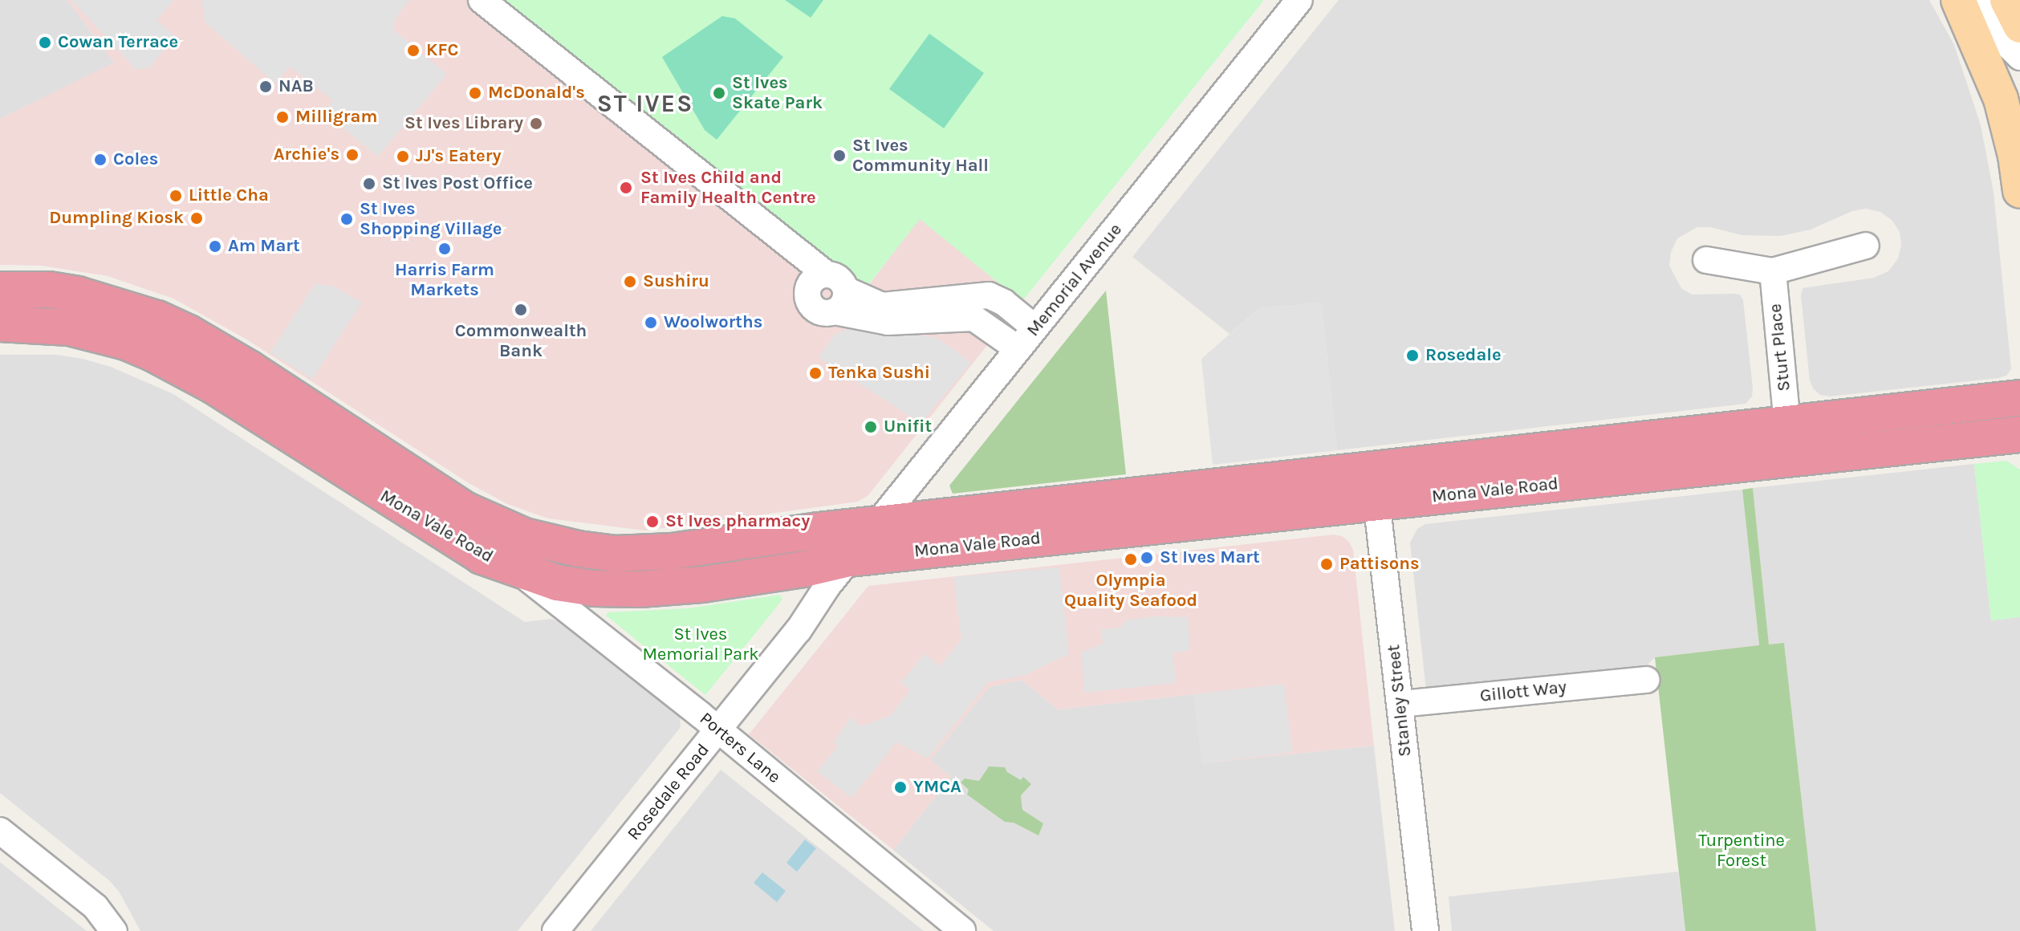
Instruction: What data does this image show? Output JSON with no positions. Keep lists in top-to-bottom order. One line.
{"streets":{"highway":["Mona Vale Road"],"street":["Memorial Avenue","Sturt Place","Gillott Way","Stanley Street","Porters Lane","Rosedale Road"]},"crossings":[["Memorial Avenue","Mona Vale Road"],["Memorial Avenue","Rosedale Road"],["Sturt Place","Mona Vale Road"],["Mona Vale Road","Stanley Street"],["Mona Vale Road","Porters Lane"],["Mona Vale Road","Rosedale Road"],["Gillott Way","Stanley Street"],["Porters Lane","Rosedale Road"]],"districts":["ST IVES"],"parks":["St Ives Memorial Park","Turpentine Forest"],"places":["Cowan Terrace","KFC","NAB","McDonald's","St Ives Skate Park","Milligram","St Ives Library","Archie's","St Ives Community Hall","JJ's Eatery","Coles","St Ives Post Office","St Ives Child and Family Health Centre","Little Cha","Dumpling Kiosk","St Ives Shopping Village","Am Mart","Harris Farm Markets","Sushiru","Commonwealth Bank","Woolworths","Rosedale","Tenka Sushi","Unifit","St Ives pharmacy","St Ives Mart","Olympia Quality Seafood","Pattisons","YMCA"]}
